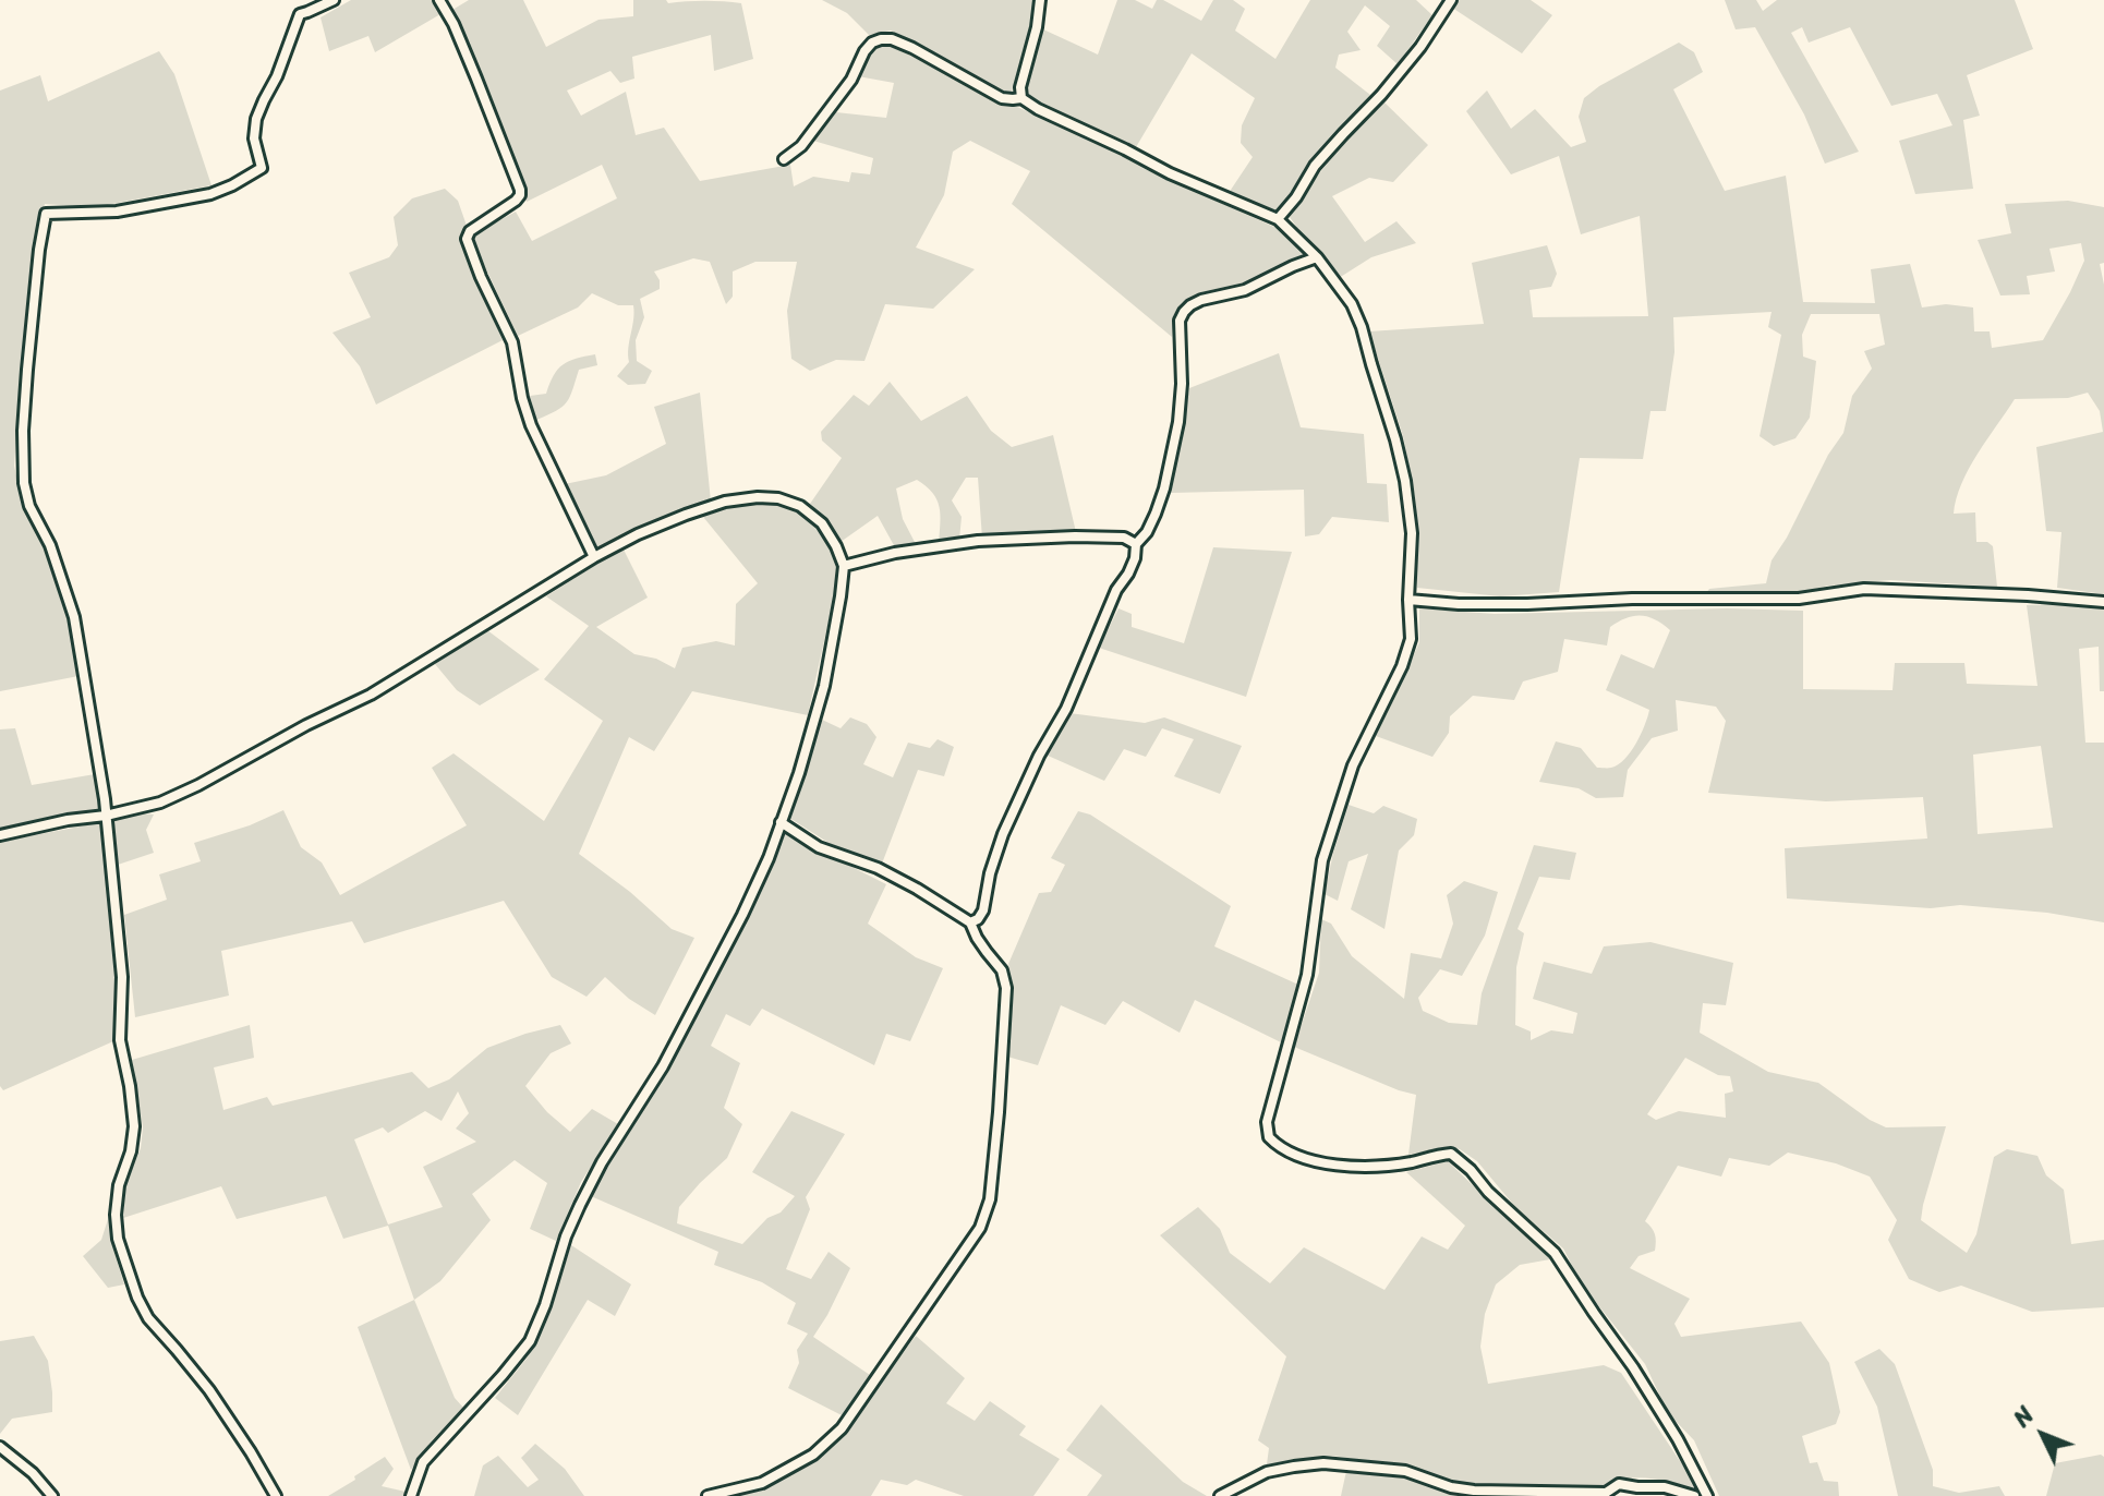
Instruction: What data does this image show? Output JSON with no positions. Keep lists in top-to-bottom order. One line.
{"north":"top left"}
